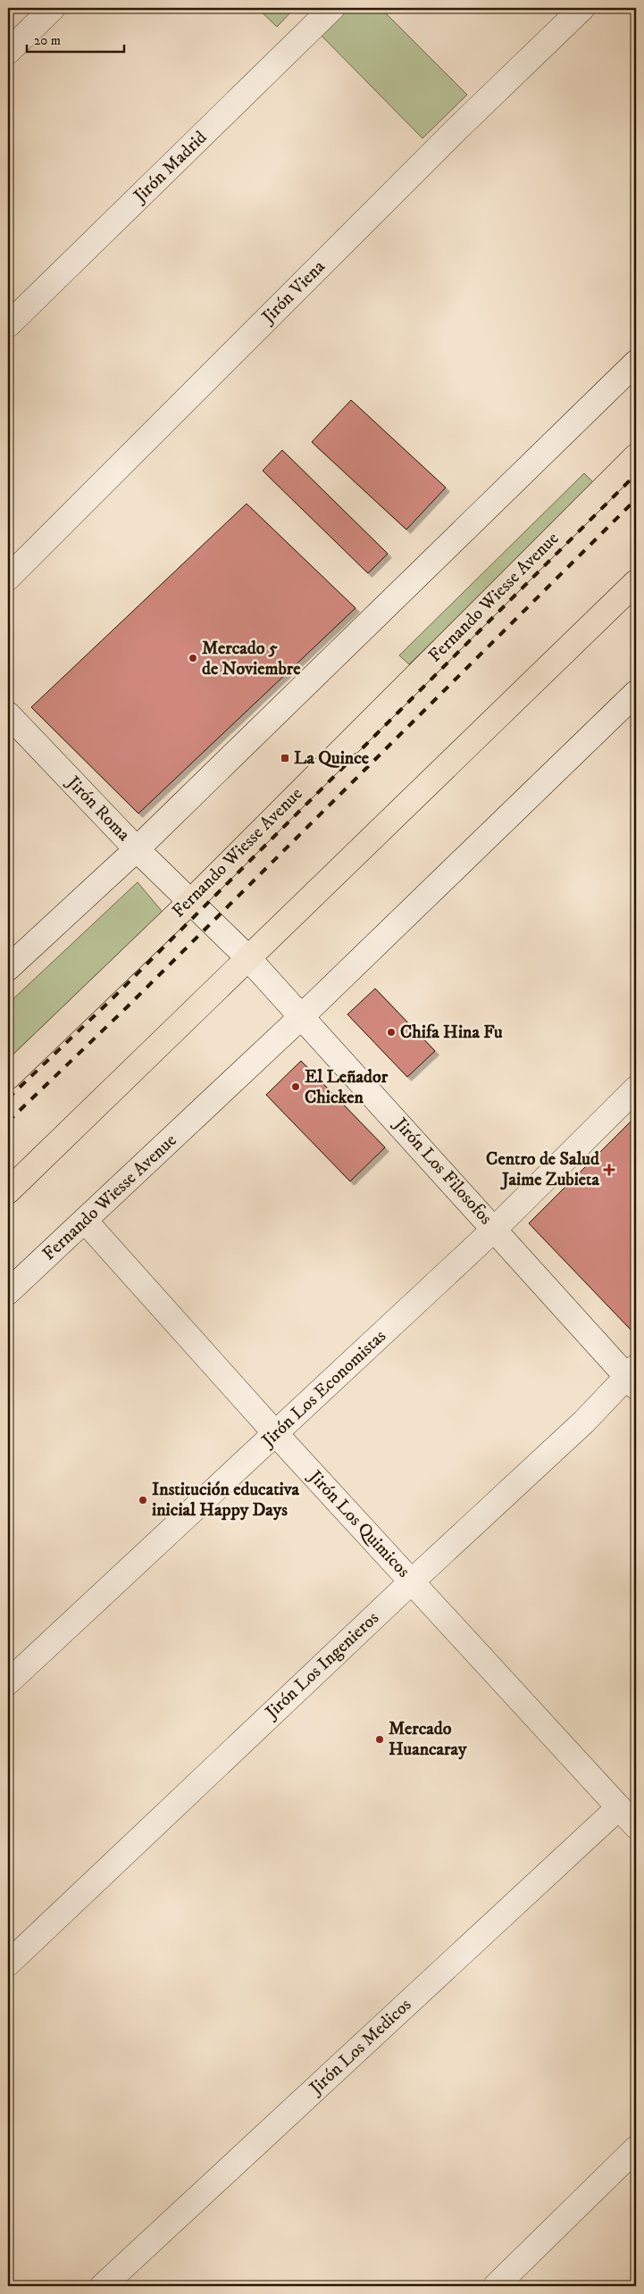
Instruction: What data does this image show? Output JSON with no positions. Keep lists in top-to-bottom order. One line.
{"streets":{"main road":["Fernando Wiesse Avenue"],"street":["Jirón Madrid","Jirón Viena","Jirón Roma","Jirón Los Filosofos","Jirón Los Economistas","Jirón Los Quimicos","Jirón Los Ingenieros","Jirón Los Medicos"]},"crossings":[["Fernando Wiesse Avenue","Jirón Roma"],["Fernando Wiesse Avenue","Jirón Los Filosofos"],["Fernando Wiesse Avenue","Jirón Los Quimicos"],["Jirón Roma","Jirón Los Filosofos"],["Jirón Los Filosofos","Jirón Los Economistas"],["Jirón Los Filosofos","Jirón Los Ingenieros"],["Jirón Los Economistas","Jirón Los Quimicos"],["Jirón Los Quimicos","Jirón Los Ingenieros"],["Jirón Los Quimicos","Jirón Los Medicos"]],"places":{"other":["Mercado 5 de Noviembre","Chifa Hina Fu","El Leñador Chicken","Institución educativa inicial Happy Days","Mercado Huancaray"],"transit":["La Quince"],"health":["Centro de Salud Jaime Zubieta"]},"scale_bar":"20 m"}
